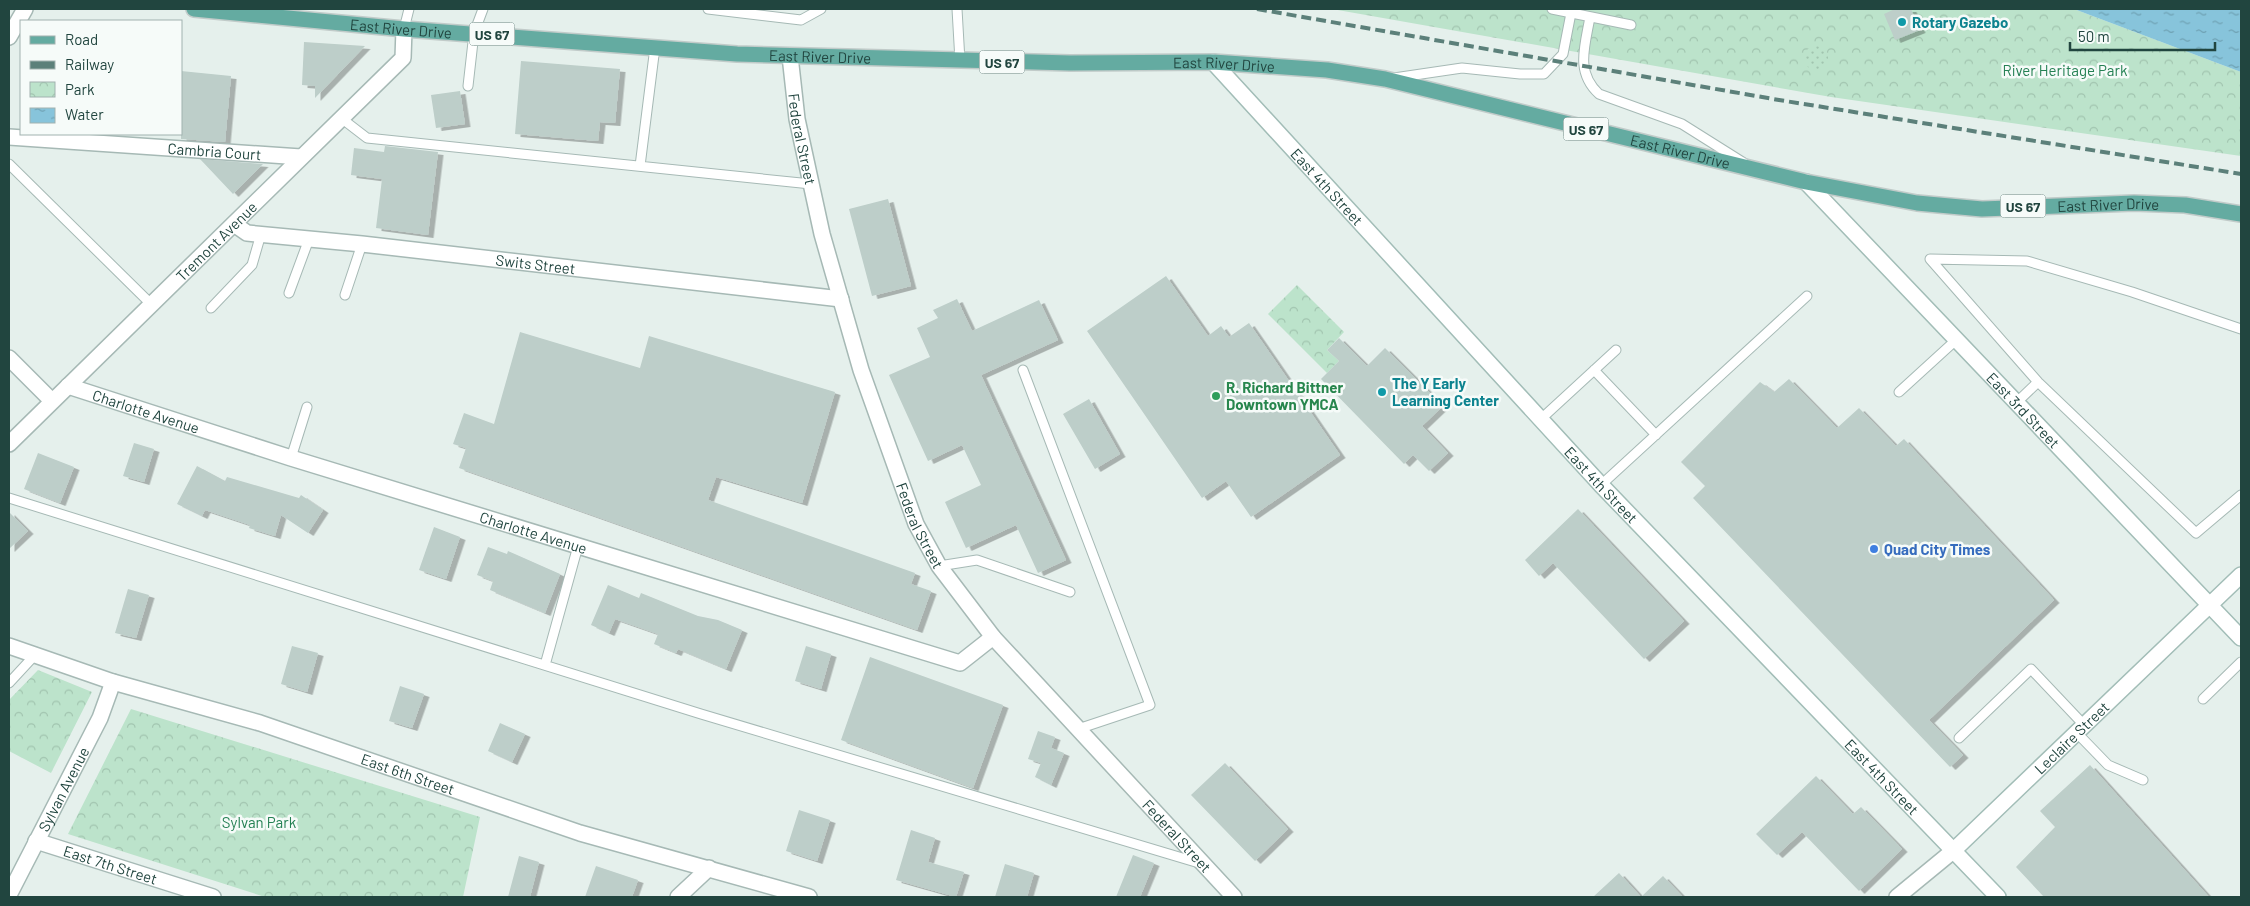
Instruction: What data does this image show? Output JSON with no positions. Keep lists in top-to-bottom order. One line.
{"streets":{"main road":["East River Drive","US 67"],"street":["Federal Street","Cambria Court","East 4th Street","Tremont Avenue","Swits Street","East 3rd Street","Charlotte Avenue","Leclaire Street","East 6th Street","Sylvan Avenue","East 7th Street"]},"crossings":[["East River Drive","Federal Street"],["East River Drive","East 4th Street"],["East River Drive","Tremont Avenue"],["East River Drive","East 3rd Street"],["Federal Street","Swits Street"],["Federal Street","Charlotte Avenue"],["Cambria Court","Tremont Avenue"],["East 4th Street","Leclaire Street"],["Tremont Avenue","Swits Street"],["Tremont Avenue","Charlotte Avenue"],["East 3rd Street","Leclaire Street"],["East 6th Street","Sylvan Avenue"],["Sylvan Avenue","East 7th Street"]],"parks":["River Heritage Park","Sylvan Park"],"places":["Rotary Gazebo","The Y Early Learning Center","R. Richard Bittner Downtown YMCA","Quad City Times"],"legend":["Road","Railway","Park","Water"],"scale_bar":"50 m"}
